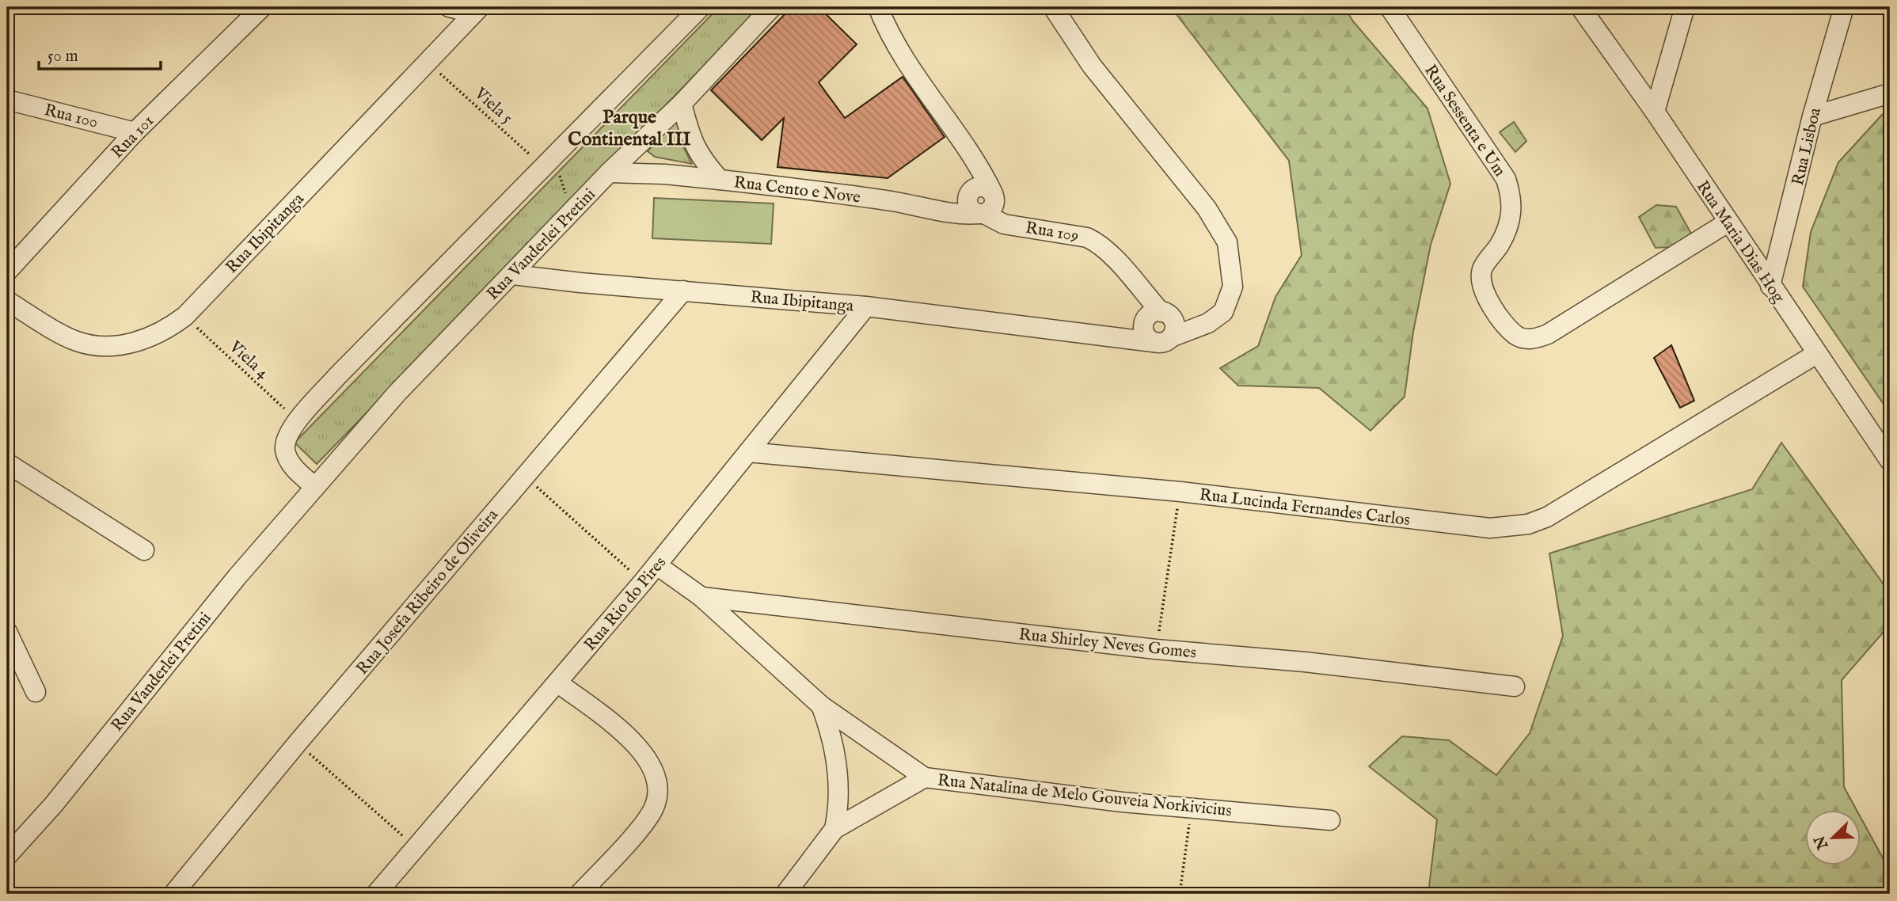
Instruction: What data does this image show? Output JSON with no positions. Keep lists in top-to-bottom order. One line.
{"streets":{"street":["Rua 100","Rua Sessenta e Um","Rua 101","Rua Lisboa","Rua Cento e Nove","Rua 109","Rua Ibipitanga","Rua Maria Dias Hog","Rua Vanderlei Pretini","Rua Lucinda Fernandes Carlos","Rua Josefa Ribeiro de Oliveira","Rua Rio do Pires","Rua Shirley Neves Gomes","Rua Natalina de Melo Gouveia Norkivicius"],"path":["Viela 5","Viela 4"]},"crossings":[["Viela 5","Rua Ibipitanga"],["Rua 100","Rua 101"],["Rua Sessenta e Um","Rua Maria Dias Hog"],["Rua Lisboa","Rua Maria Dias Hog"],["Rua Cento e Nove","Rua 109"],["Rua Cento e Nove","Rua Vanderlei Pretini"],["Rua 109","Rua Ibipitanga"],["Rua Ibipitanga","Rua Vanderlei Pretini"],["Rua Ibipitanga","Viela 4"],["Rua Ibipitanga","Rua Josefa Ribeiro de Oliveira"],["Rua Ibipitanga","Rua Rio do Pires"],["Rua Maria Dias Hog","Rua Lucinda Fernandes Carlos"],["Rua Lucinda Fernandes Carlos","Rua Rio do Pires"]],"districts":["Parque Continental III"],"scale_bar":"50 m","north":"bottom left"}
